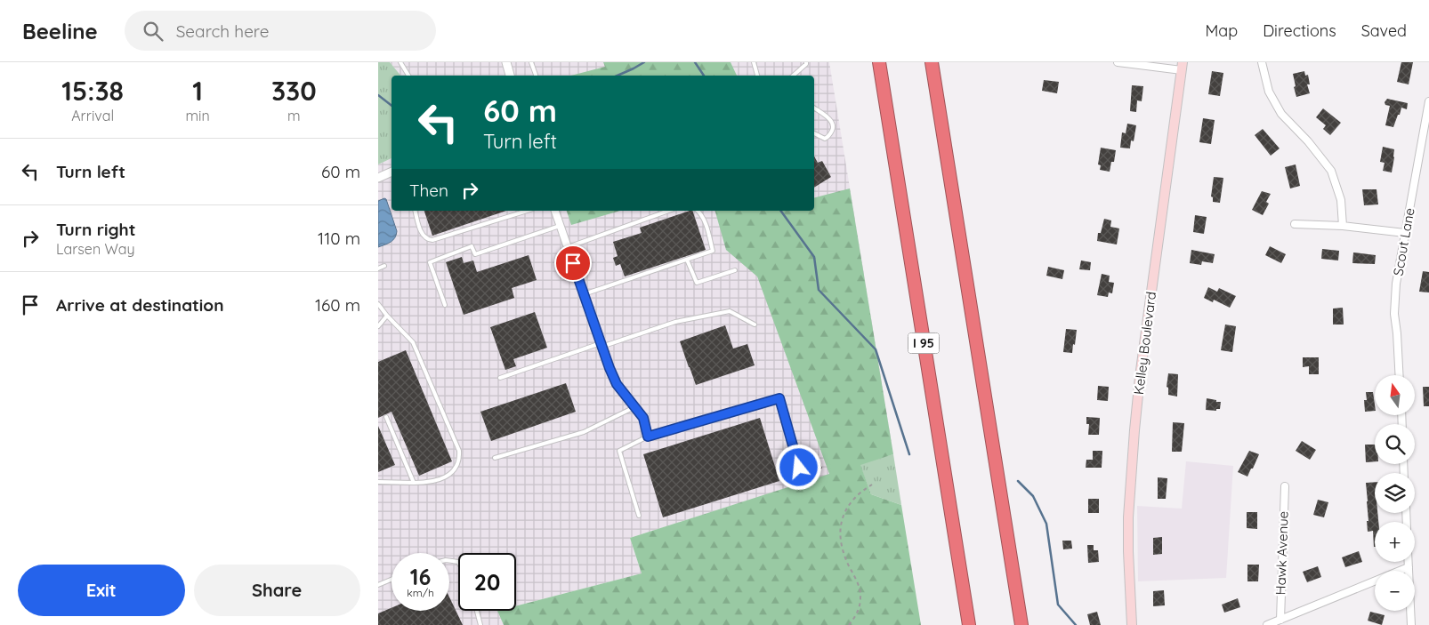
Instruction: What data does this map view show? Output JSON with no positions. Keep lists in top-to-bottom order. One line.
{"streets":{"highway":["I 95"],"main road":["Kelley Boulevard"],"street":["Scout Lane","Hawk Avenue"]},"north":"top","page":{"header":"Beeline","search":"Search here","nav":["Map","Directions","Saved"],"eta":["15:38","Arrival","1","min","330","m"],"turn":["60 m","Turn left"],"list":[{"name":"Turn left","value":"60 m"},{"name":"Turn right","note":"Larsen Way","value":"110 m"},{"name":"Arrive at destination","value":"160 m"}],"then":"Then","map_buttons":["+","−"],"speed":"16 km/h","limit":"20","buttons":["Exit","Share"]}}
